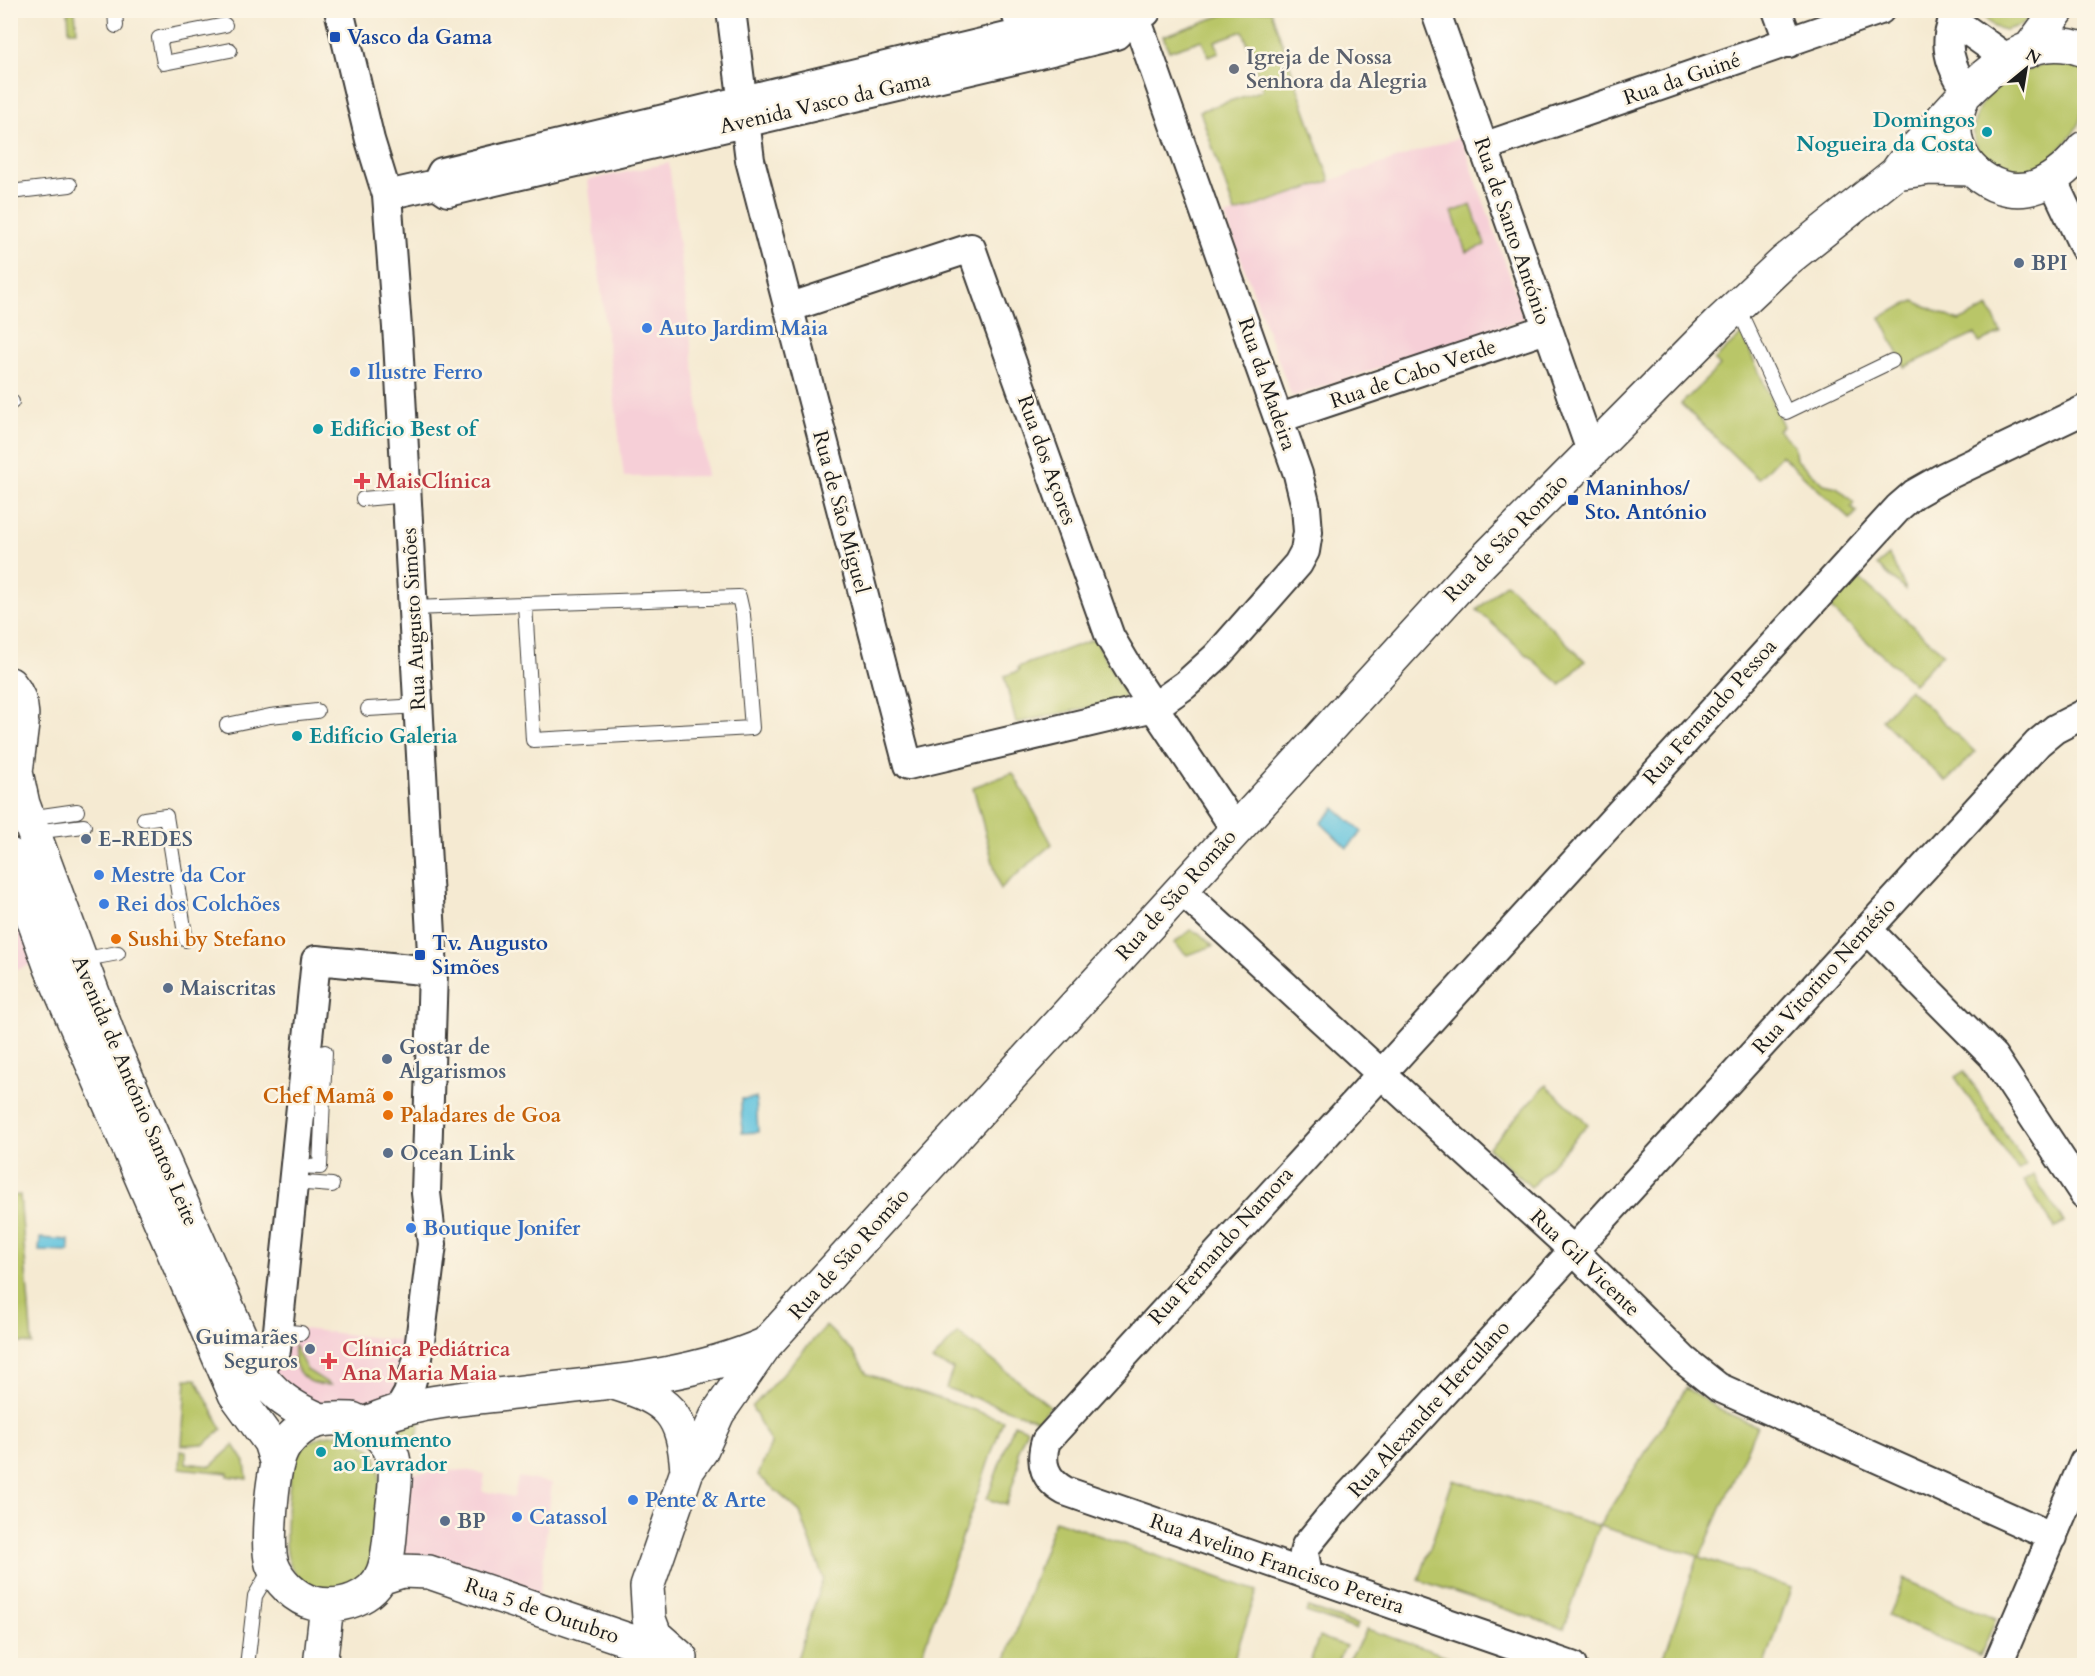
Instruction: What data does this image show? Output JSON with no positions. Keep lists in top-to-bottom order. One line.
{"streets":{"main road":["Rua de São Romão","Avenida de António Santos Leite","Rua 5 de Outubro"],"street":["Rua da Guiné","Avenida Vasco da Gama","Rua de Santo António","Rua de Cabo Verde","Rua da Madeira","Rua dos Açores","Rua de São Miguel","Rua Augusto Simões","Rua Fernando Pessoa","Rua Vitorino Nemésio","Rua Fernando Namora","Rua Gil Vicente","Rua Alexandre Herculano","Rua Avelino Francisco Pereira"]},"crossings":[["Rua da Guiné","Rua de Santo António"],["Avenida Vasco da Gama","Rua da Madeira"],["Avenida Vasco da Gama","Rua de São Miguel"],["Avenida Vasco da Gama","Rua Augusto Simões"],["Rua de Santo António","Rua de Cabo Verde"],["Rua de Santo António","Rua de São Romão"],["Rua de Cabo Verde","Rua da Madeira"],["Rua da Madeira","Rua dos Açores"],["Rua da Madeira","Rua de São Miguel"],["Rua dos Açores","Rua de São Miguel"],["Rua dos Açores","Rua de São Romão"],["Rua de São Romão","Rua Augusto Simões"],["Rua de São Romão","Avenida de António Santos Leite"],["Rua de São Romão","Rua Gil Vicente"],["Rua de São Romão","Rua 5 de Outubro"],["Rua Fernando Pessoa","Rua Fernando Namora"],["Rua Fernando Pessoa","Rua Gil Vicente"],["Rua Vitorino Nemésio","Rua Gil Vicente"],["Rua Vitorino Nemésio","Rua Alexandre Herculano"],["Avenida de António Santos Leite","Rua 5 de Outubro"],["Rua Fernando Namora","Rua Gil Vicente"],["Rua Fernando Namora","Rua Avelino Francisco Pereira"],["Rua Gil Vicente","Rua Alexandre Herculano"],["Rua Alexandre Herculano","Rua Avelino Francisco Pereira"]],"places":{"transit":["Vasco da Gama","Maninhos/ Sto. António","Tv. Augusto Simões"],"other":["Igreja de Nossa Senhora da Alegria","Domingos Nogueira da Costa","BPI","Auto Jardim Maia","Ilustre Ferro","Edifício Best of","Edifício Galeria","E-REDES","Mestre da Cor","Rei dos Colchões","Sushi by Stefano","Maiscritas","Gostar de Algarismos","Chef Mamã","Paladares de Goa","Ocean Link","Boutique Jonifer","Guimarães Seguros","Monumento ao Lavrador","Pente & Arte","Catassol","BP"],"health":["MaisClínica","Clínica Pediátrica Ana Maria Maia"]},"north":"top right"}
